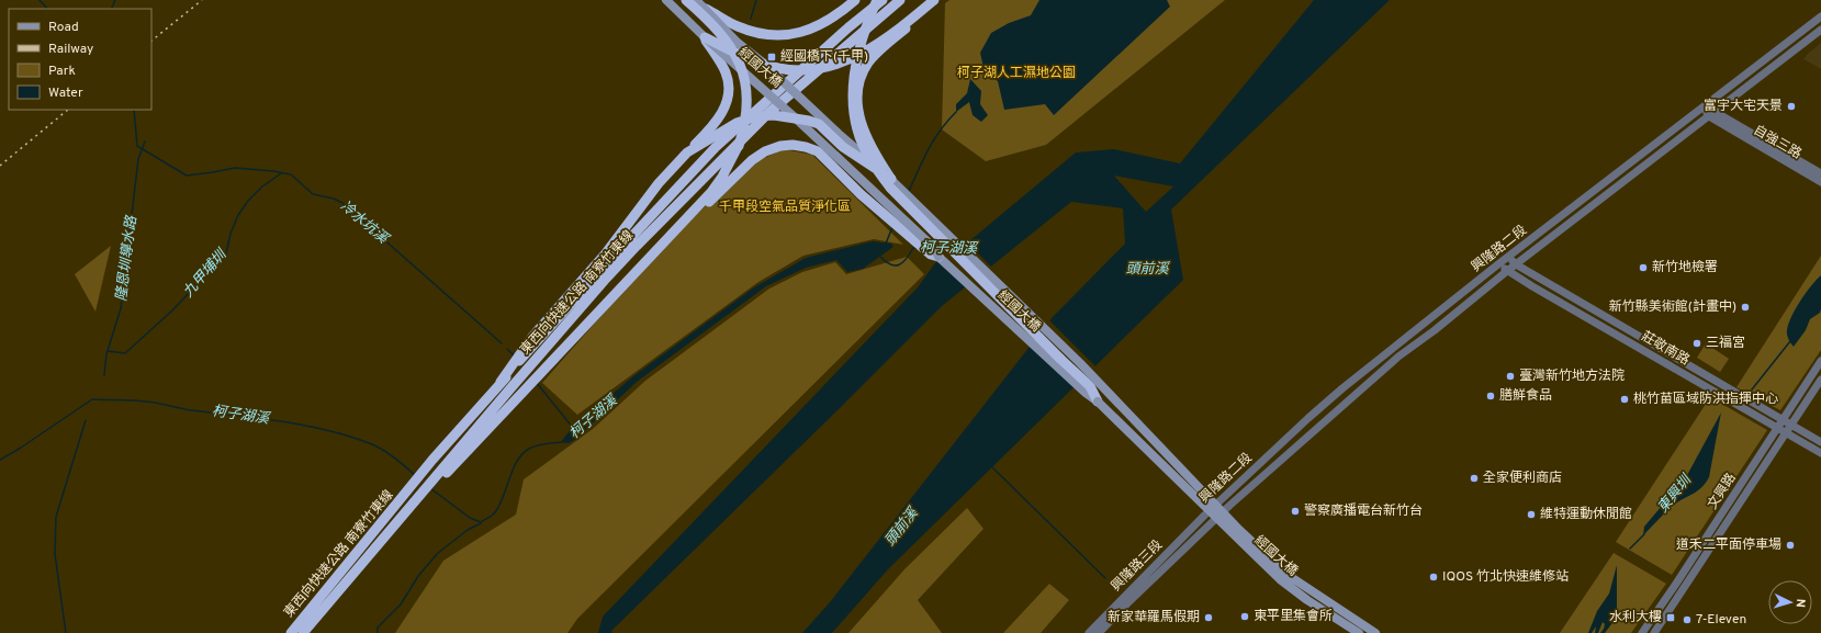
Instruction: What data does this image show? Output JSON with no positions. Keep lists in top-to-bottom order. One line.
{"streets":{"highway":["東西向快速公路 南寮竹東線"],"main road":["經國大橋"],"street":["自強三路","興隆路二段","莊敬南路","文興路","興隆路三段"]},"crossings":[["自強三路","興隆路二段"],["興隆路二段","莊敬南路"],["興隆路二段","興隆路三段"],["莊敬南路","文興路"]],"water":["冷水坑溪","柯子湖溪","隆恩圳導水路","頭前溪","九甲埔圳","東興圳"],"parks":["柯子湖人工濕地公園","千甲段空氣品質淨化區"],"places":{"transit":["經國橋下(千甲)","水利大樓"],"other":["富宇大宅天景","新竹地檢署","新竹縣美術館(計畫中)","三福宮","臺灣新竹地方法院","膳鮮食品","桃竹苗區域防洪指揮中心","全家便利商店","警察廣播電台新竹台","維特運動休閒館","道禾二平面停車場","IQOS 竹北快速維修站","東平里集會所","新家華羅馬假期","7-Eleven"]},"legend":["Road","Railway","Park","Water"],"north":"right"}
